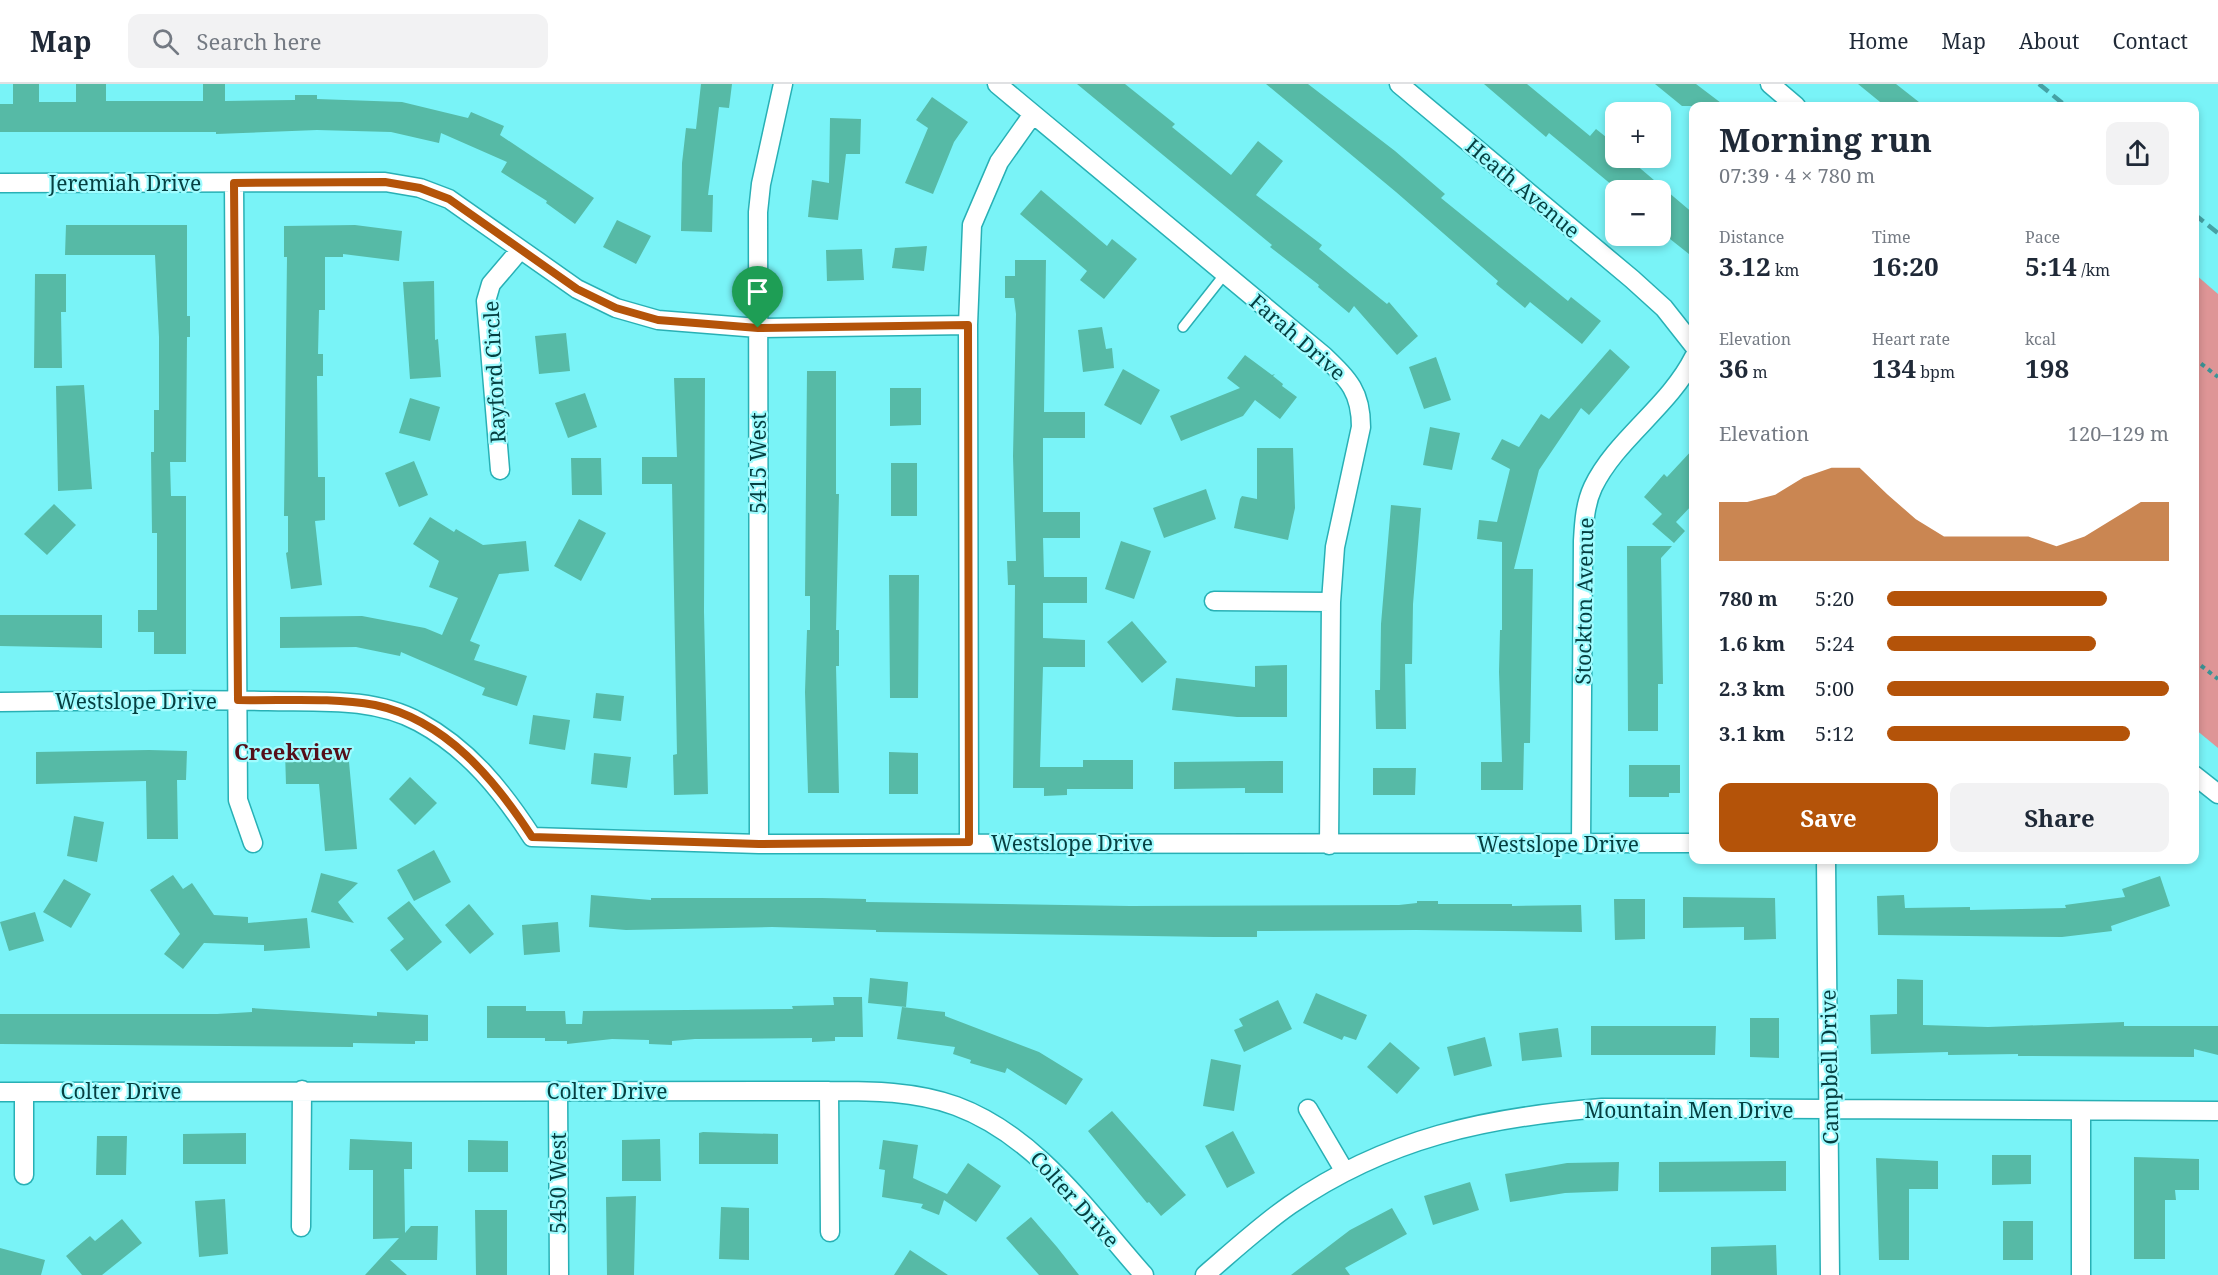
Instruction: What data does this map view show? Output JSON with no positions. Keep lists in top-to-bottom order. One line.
{"streets":{"street":["Jeremiah Drive","Heath Avenue","Farah Drive","Rayford Circle","5415 West","Stockton Avenue","Westslope Drive","Campbell Drive","Colter Drive","Mountain Men Drive","5450 West"]},"crossings":[["Jeremiah Drive","Rayford Circle"],["Jeremiah Drive","5415 West"],["Farah Drive","Westslope Drive"],["5415 West","Westslope Drive"],["Stockton Avenue","Westslope Drive"],["Campbell Drive","Mountain Men Drive"],["Colter Drive","5450 West"]],"districts":["Creekview"],"page":{"header":"Map","search":"Search here","nav":["Home","Map","About","Contact"],"map_buttons":["+","−"],"heading":["Morning run","07:39 · 4 × 780 m"],"stats":[["Distance","3.12 km"],["Time","16:20"],["Pace","5:14 /km"],["Elevation","36 m"],["Heart rate","134 bpm"],["kcal","198"]],"chart":["Elevation","120–129 m"],"list":[{"name":"780 m","note":"5:20"},{"name":"1.6 km","note":"5:24"},{"name":"2.3 km","note":"5:00"},{"name":"3.1 km","note":"5:12"}],"buttons":["Save","Share"]}}
